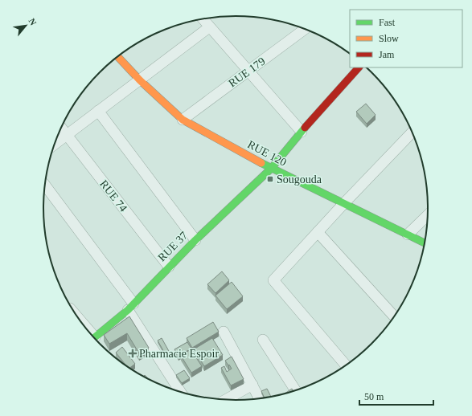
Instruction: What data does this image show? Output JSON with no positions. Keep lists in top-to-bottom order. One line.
{"streets":{"main road":["RUE 120","RUE 37"],"street":["RUE 179","RUE 74"]},"crossings":[["RUE 179","RUE 120"],["RUE 120","RUE 37"],["RUE 74","RUE 37"]],"places":{"transit":["Sougouda"],"health":["Pharmacie Espoir"]},"legend":["Fast","Slow","Jam"],"scale_bar":"50 m","north":"top right"}
